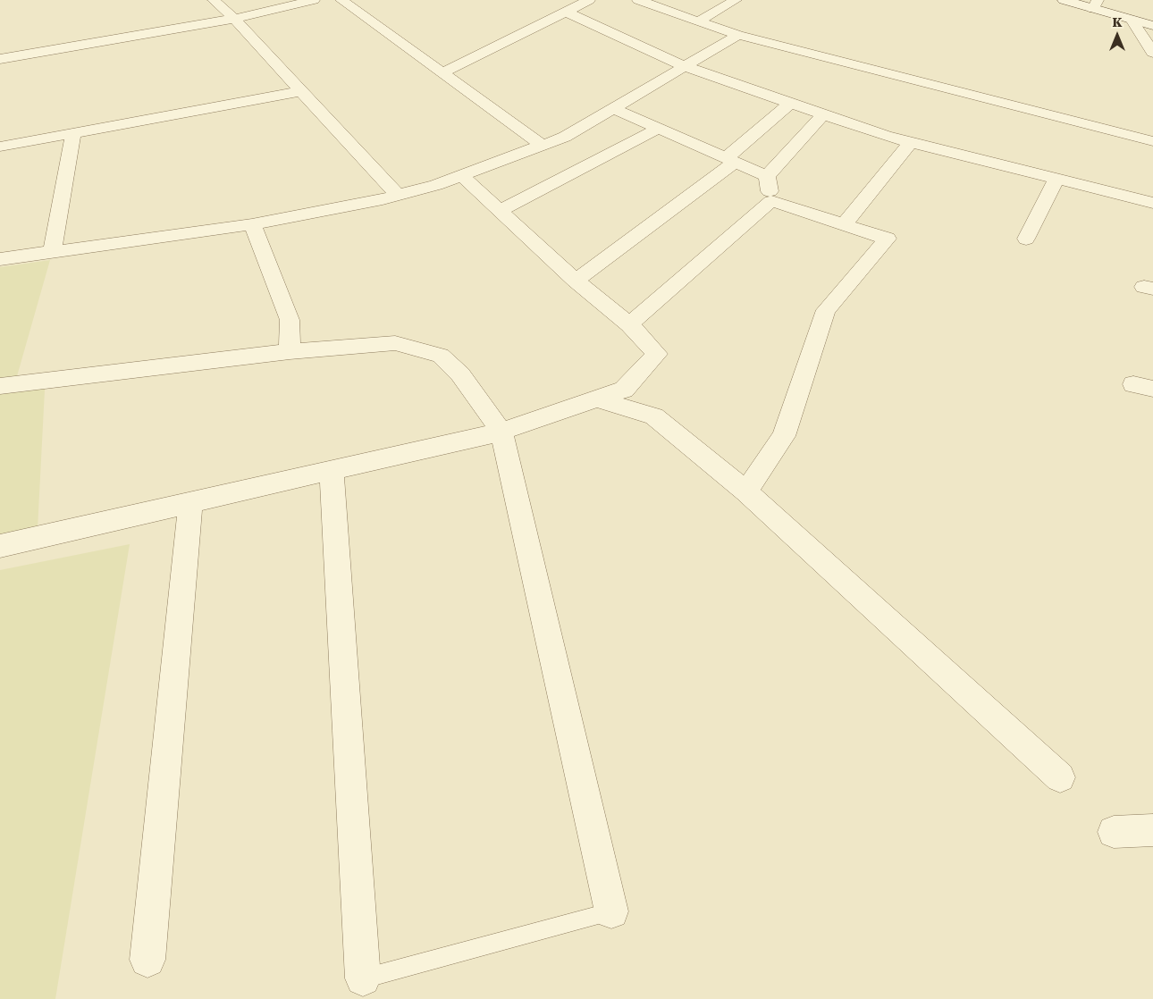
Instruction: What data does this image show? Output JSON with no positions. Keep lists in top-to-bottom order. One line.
{"north":"top"}
